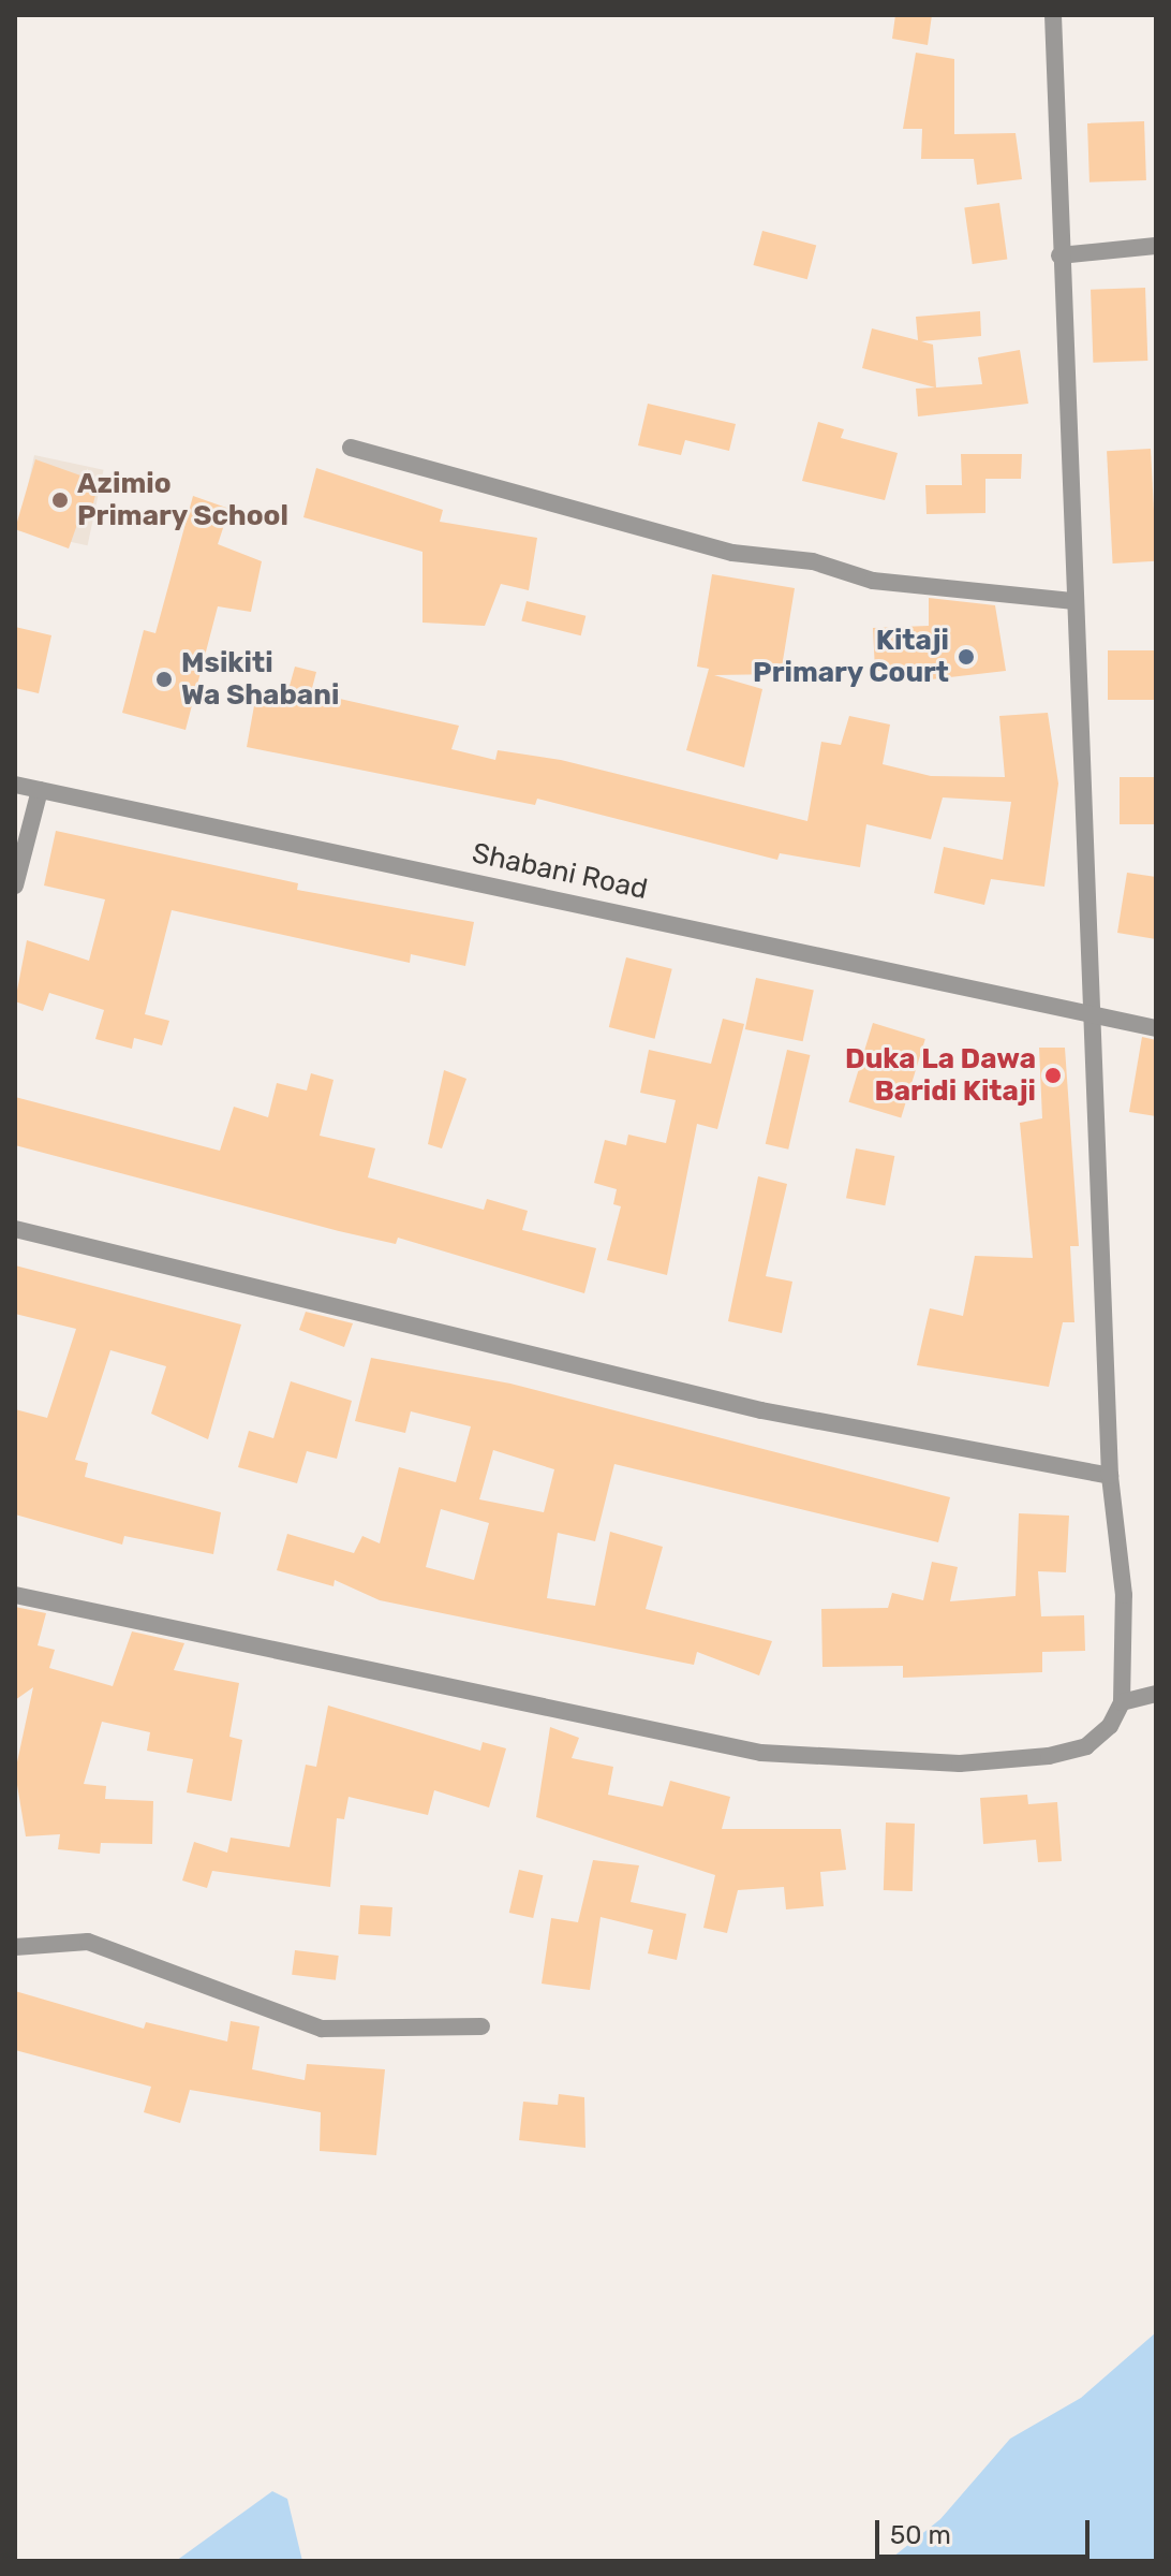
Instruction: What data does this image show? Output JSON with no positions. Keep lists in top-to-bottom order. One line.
{"streets":{"street":["Shabani Road"]},"places":["Azimio Primary School","Kitaji Primary Court","Msikiti Wa Shabani","Duka La Dawa Baridi Kitaji"],"scale_bar":"50 m"}
